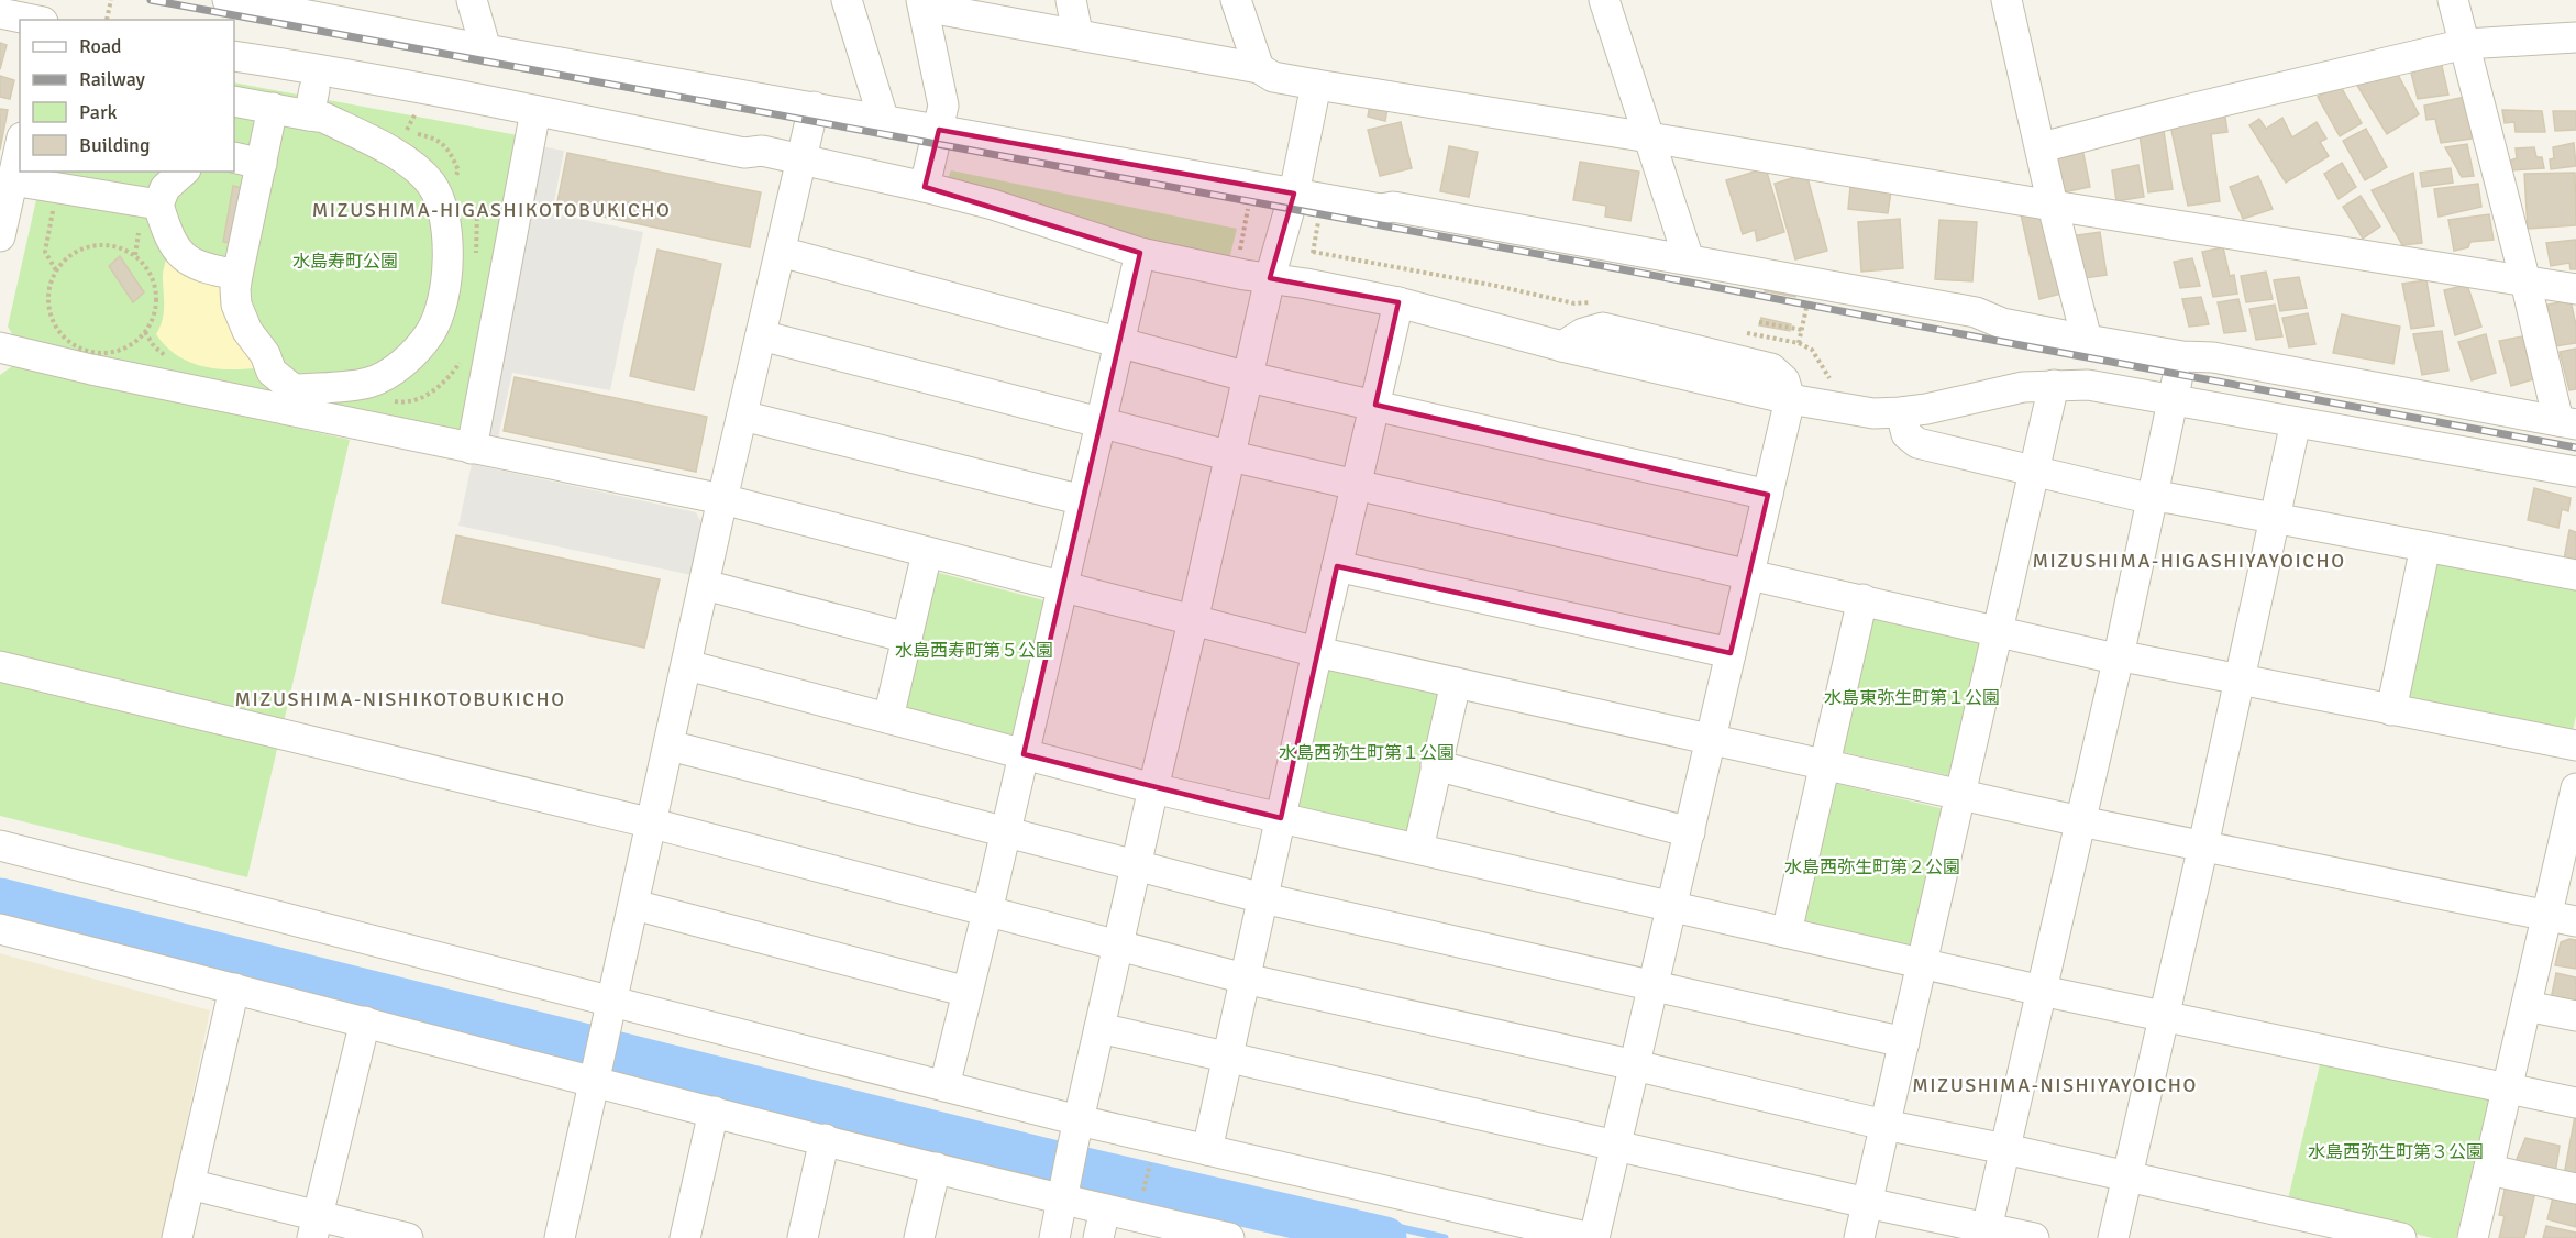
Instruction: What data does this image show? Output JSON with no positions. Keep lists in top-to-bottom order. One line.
{"districts":["MIZUSHIMA-HIGASHIKOTOBUKICHO","MIZUSHIMA-HIGASHIYAYOICHO","MIZUSHIMA-NISHIKOTOBUKICHO","MIZUSHIMA-NISHIYAYOICHO"],"parks":["水島寿町公園","水島西寿町第５公園","水島東弥生町第１公園","水島西弥生町第１公園","水島西弥生町第２公園","水島西弥生町第３公園"],"legend":["Road","Railway","Park","Building"]}
